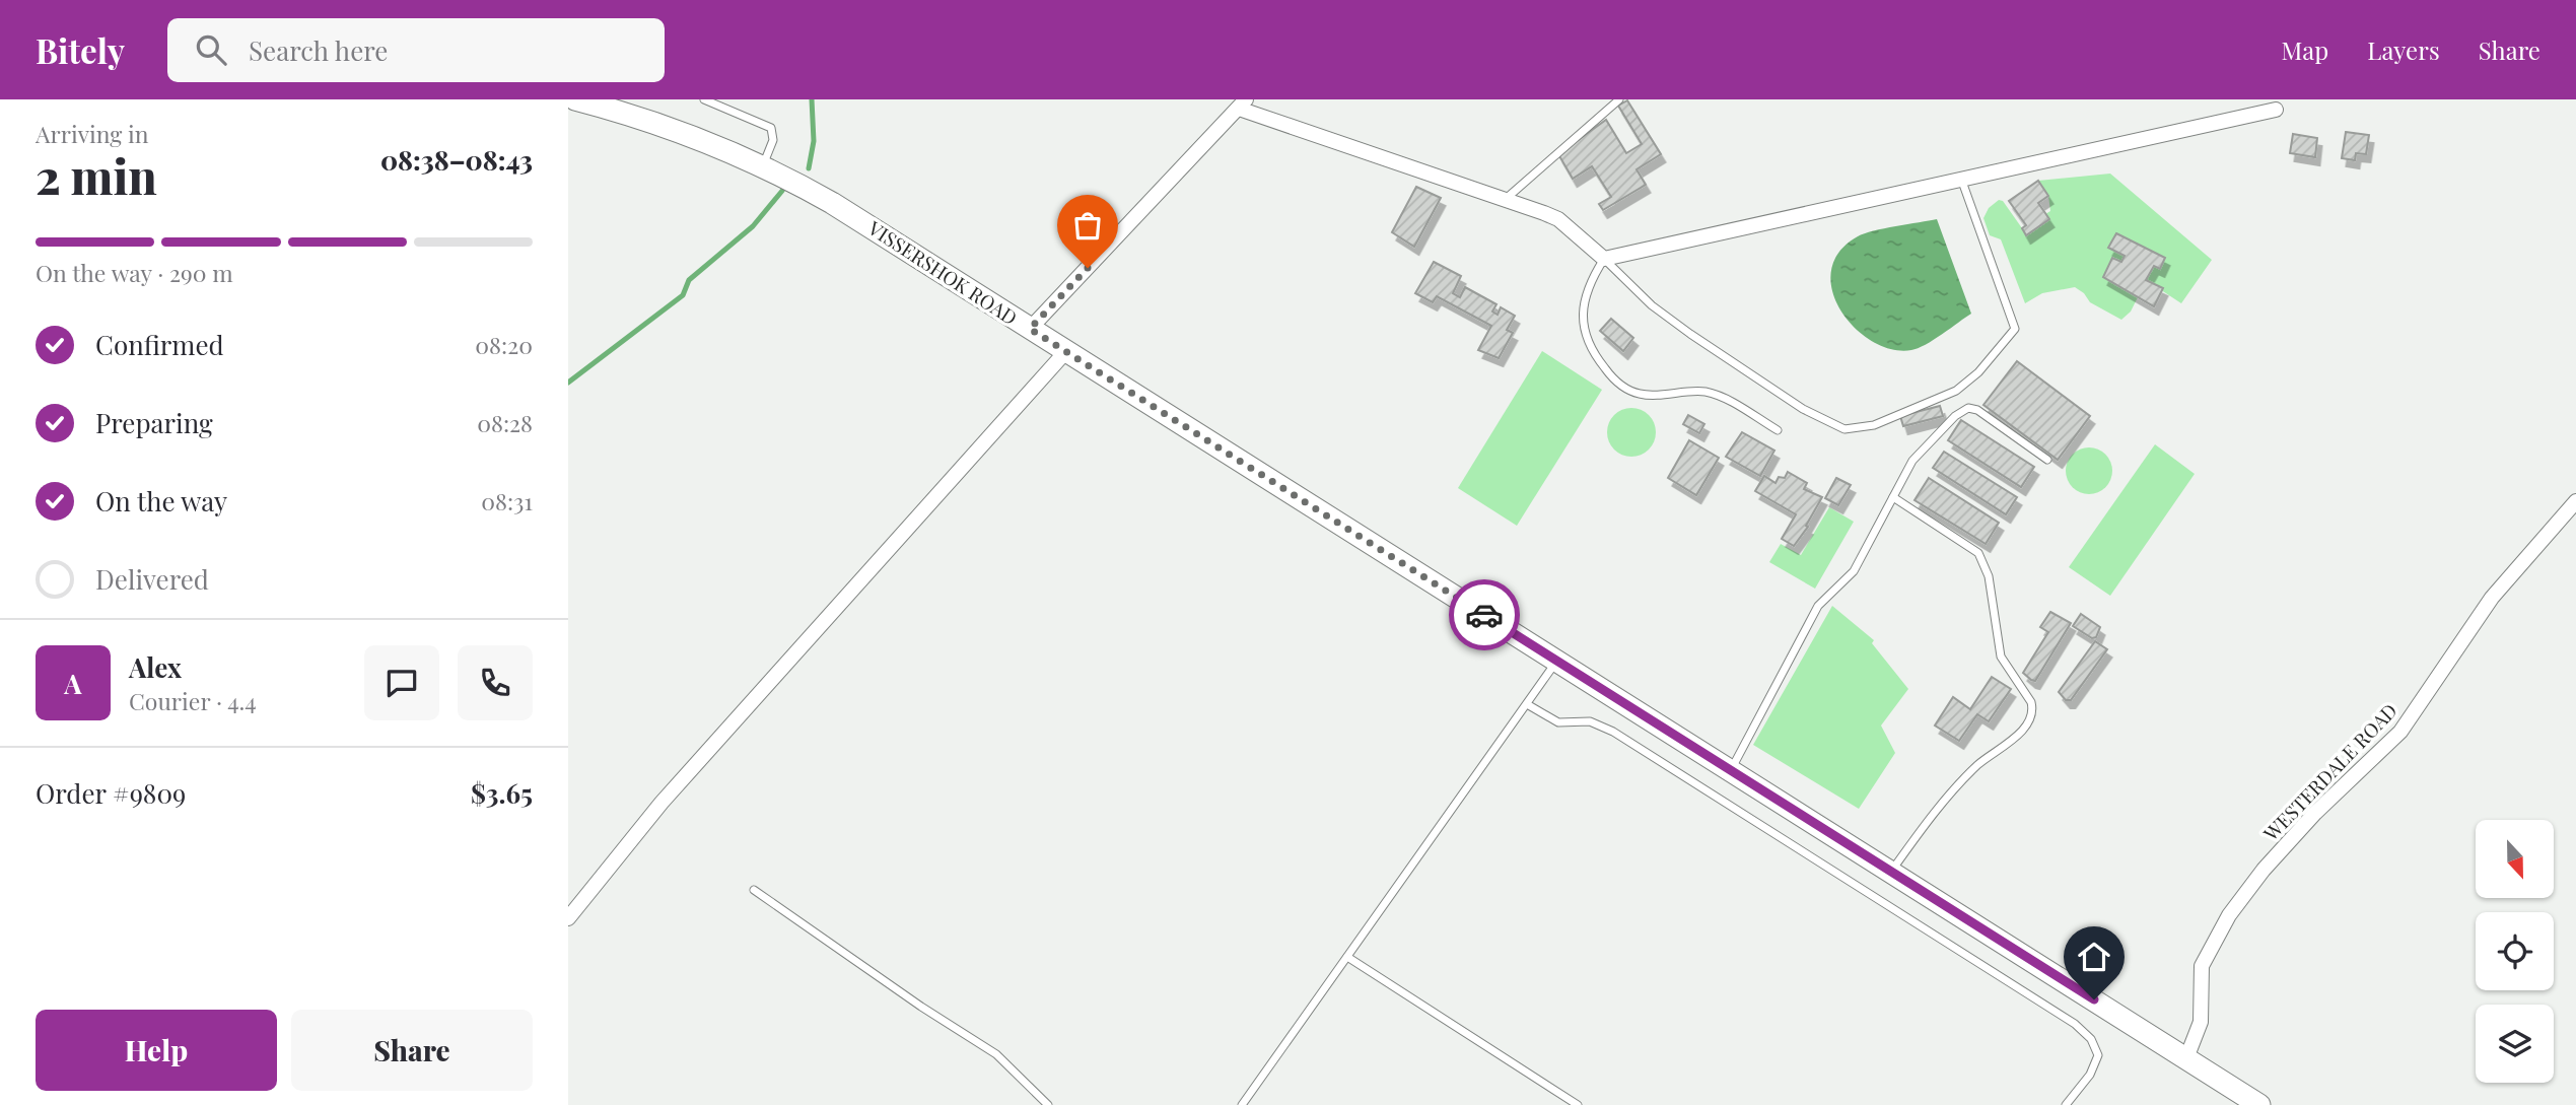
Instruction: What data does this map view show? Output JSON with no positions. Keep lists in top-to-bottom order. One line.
{"streets":{"main road":["VISSERSHOK ROAD"],"street":["WESTERDALE ROAD"]},"crossings":[["VISSERSHOK ROAD","WESTERDALE ROAD"]],"north":"bottom","page":{"header":"Bitely","search":"Search here","nav":["Map","Layers","Share"],"heading":["2 min","Arriving in","08:38–08:43"],"panel":["Alex","Courier · 4.4","Order #9809","$3.65"],"bar":"On the way · 290 m","list":[["Confirmed","08:20"],["Preparing","08:28"],["On the way","08:31"],"Delivered"],"round":"A","buttons":["Help","Share"]}}
